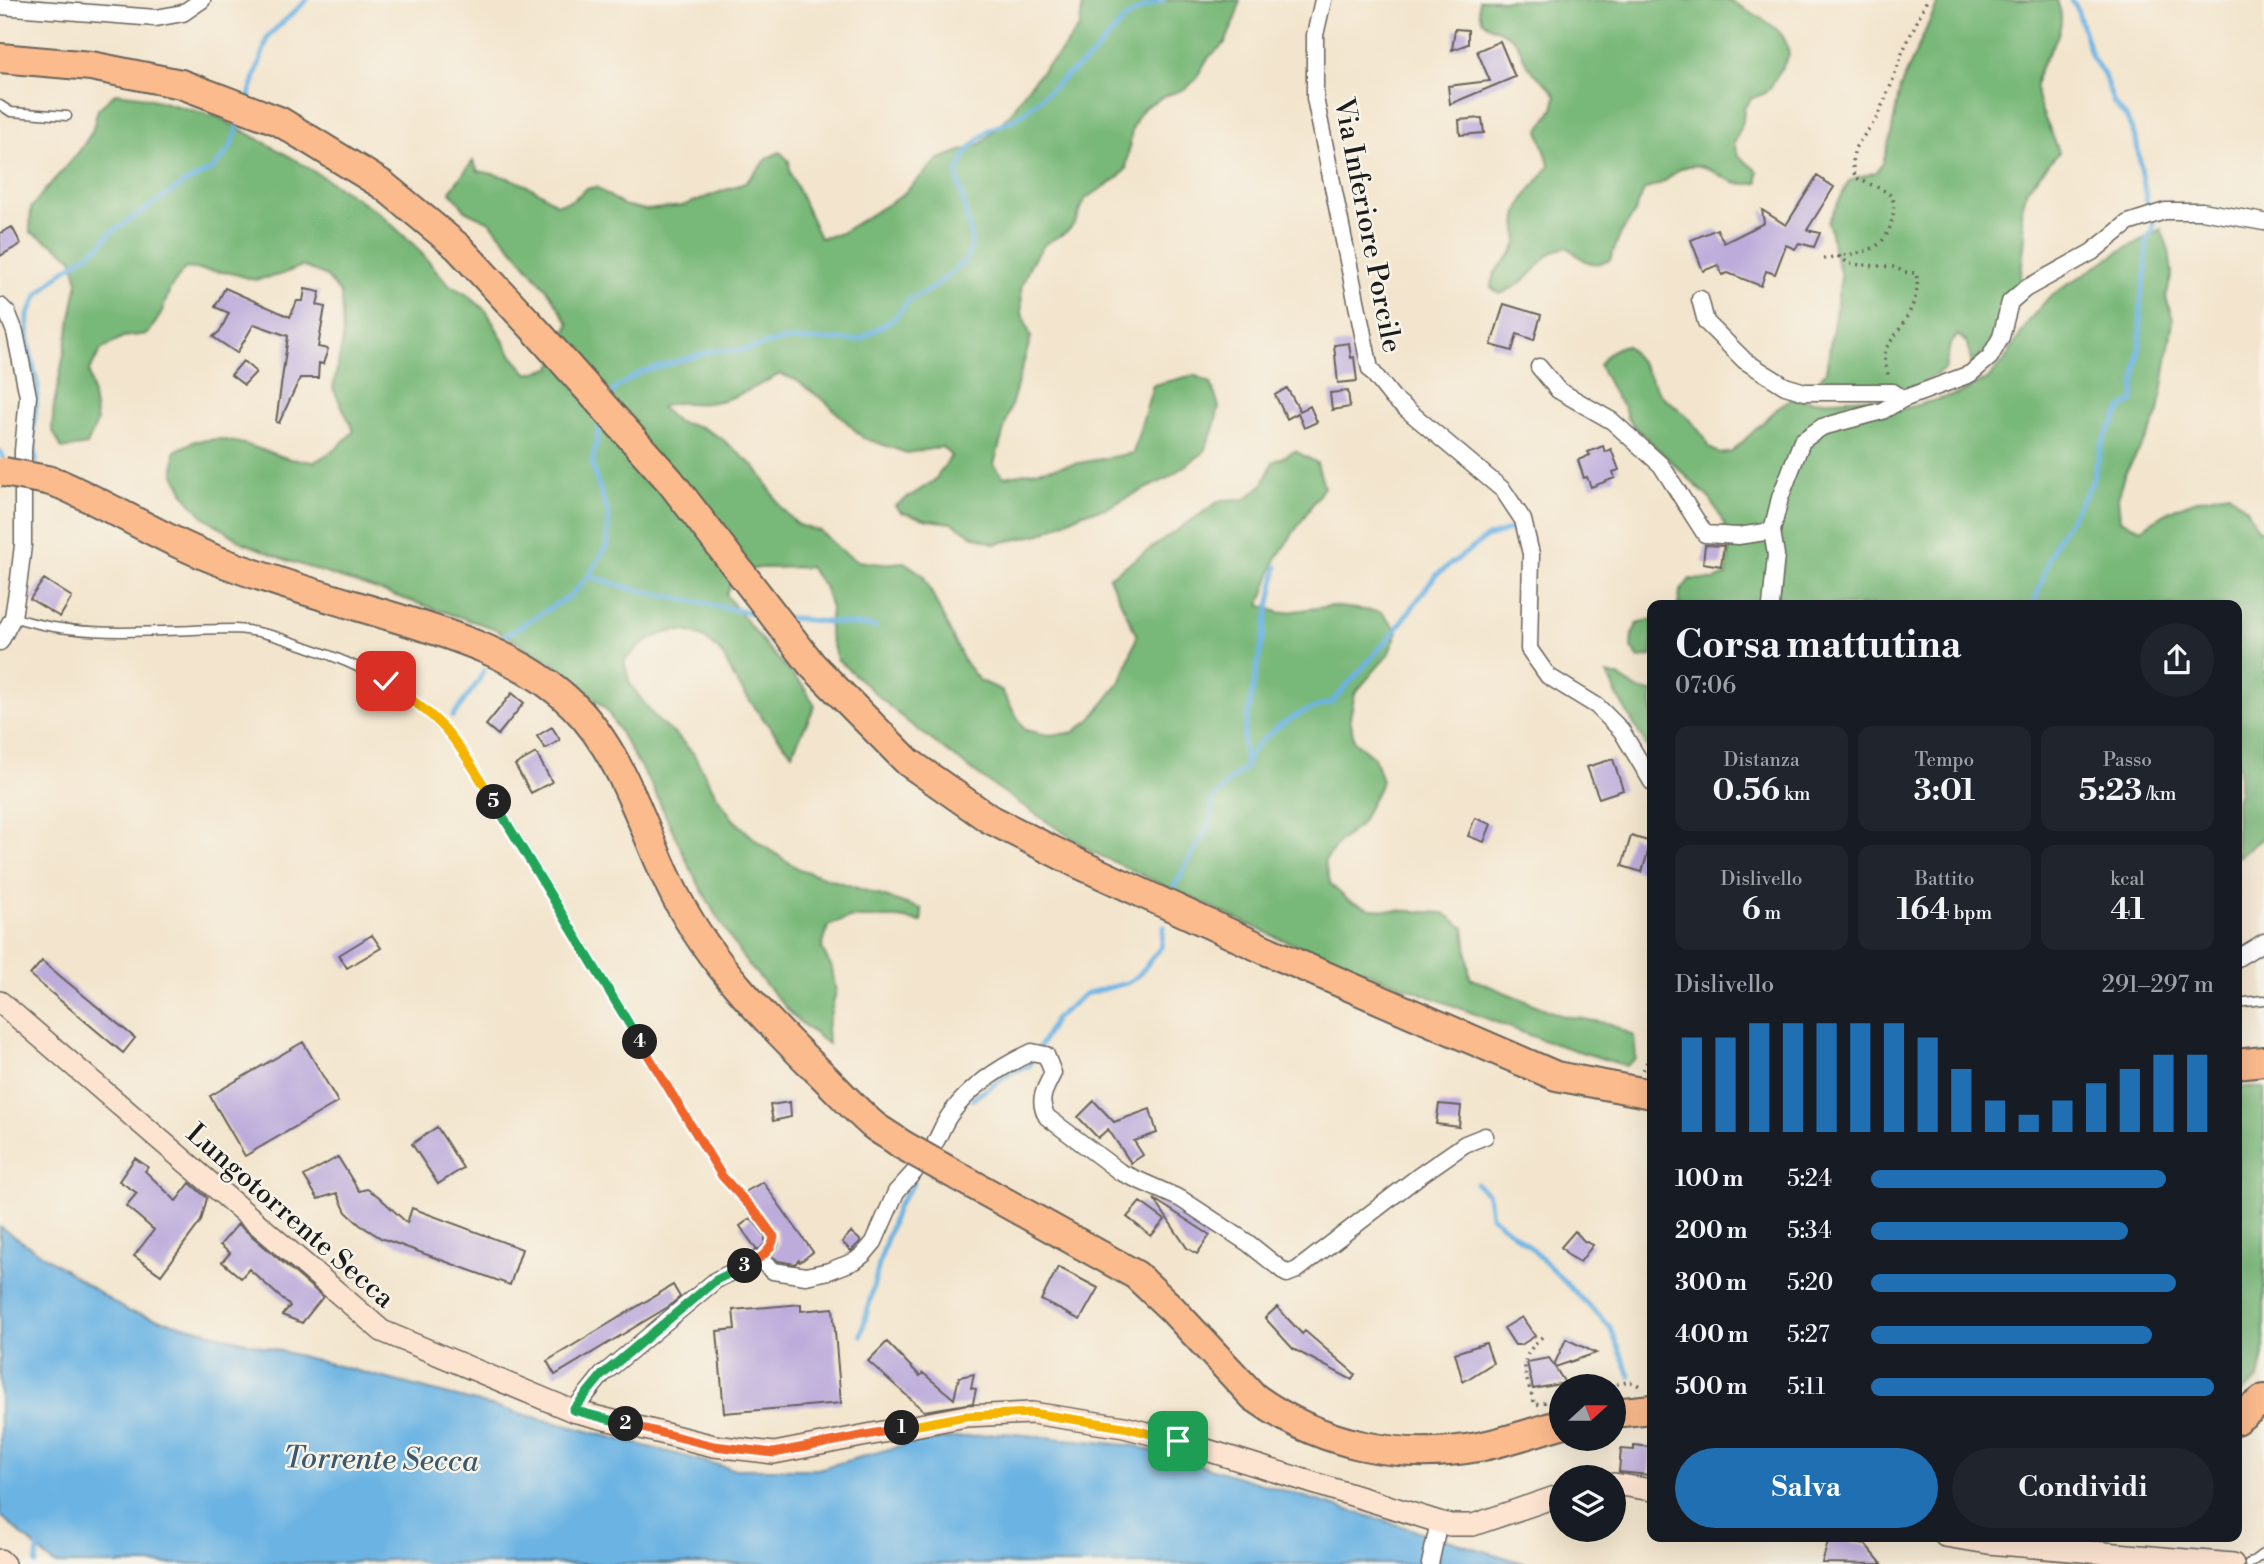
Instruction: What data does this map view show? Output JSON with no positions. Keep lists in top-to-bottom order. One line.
{"streets":{"main road":["Lungotorrente Secca"],"street":["Via Inferiore Porcile"]},"water":["Torrente Secca"],"north":"right","page":{"heading":["Corsa mattutina","07:06"],"stats":[["Distanza","0.56 km"],["Tempo","3:01"],["Passo","5:23 /km"],["Dislivello","6 m"],["Battito","164 bpm"],["kcal","41"]],"pins":["5","4","3","2","1"],"chart":["Dislivello","291–297 m"],"list":[{"name":"100 m","note":"5:24"},{"name":"200 m","note":"5:34"},{"name":"300 m","note":"5:20"},{"name":"400 m","note":"5:27"},{"name":"500 m","note":"5:11"}],"buttons":["Salva","Condividi"]}}
